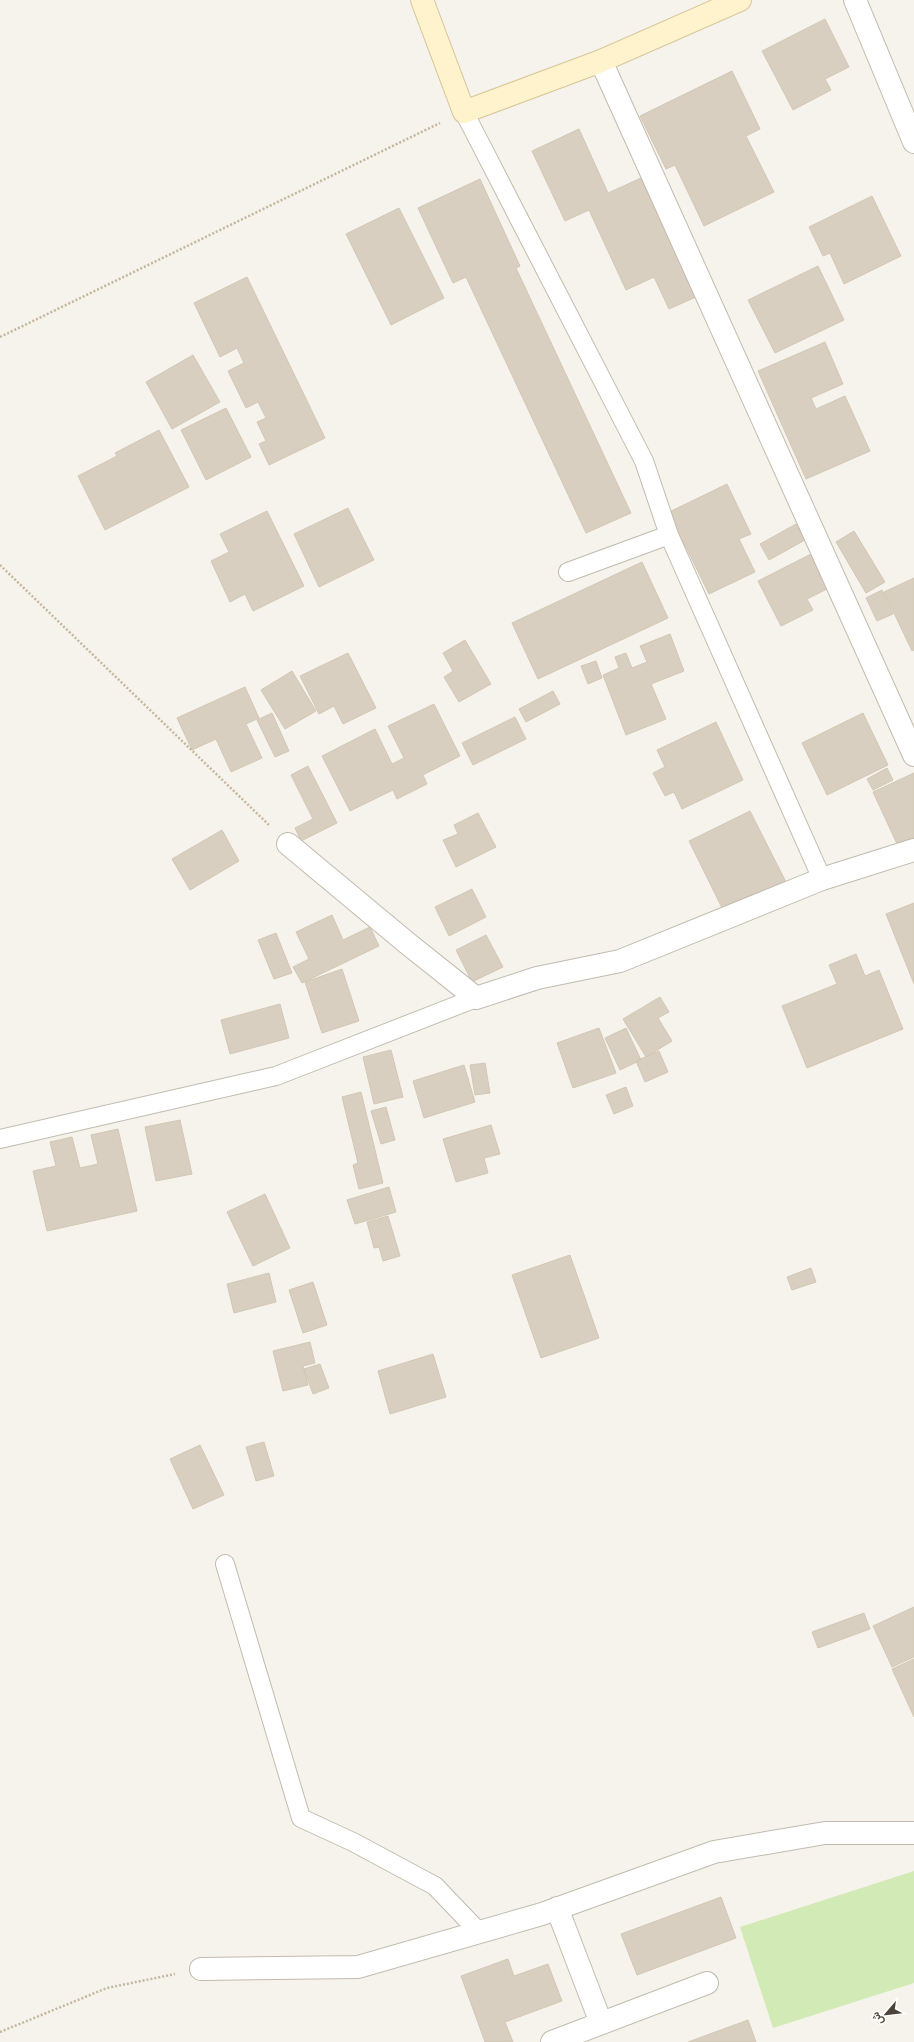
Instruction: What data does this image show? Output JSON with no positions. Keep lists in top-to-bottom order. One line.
{"north":"bottom left"}
